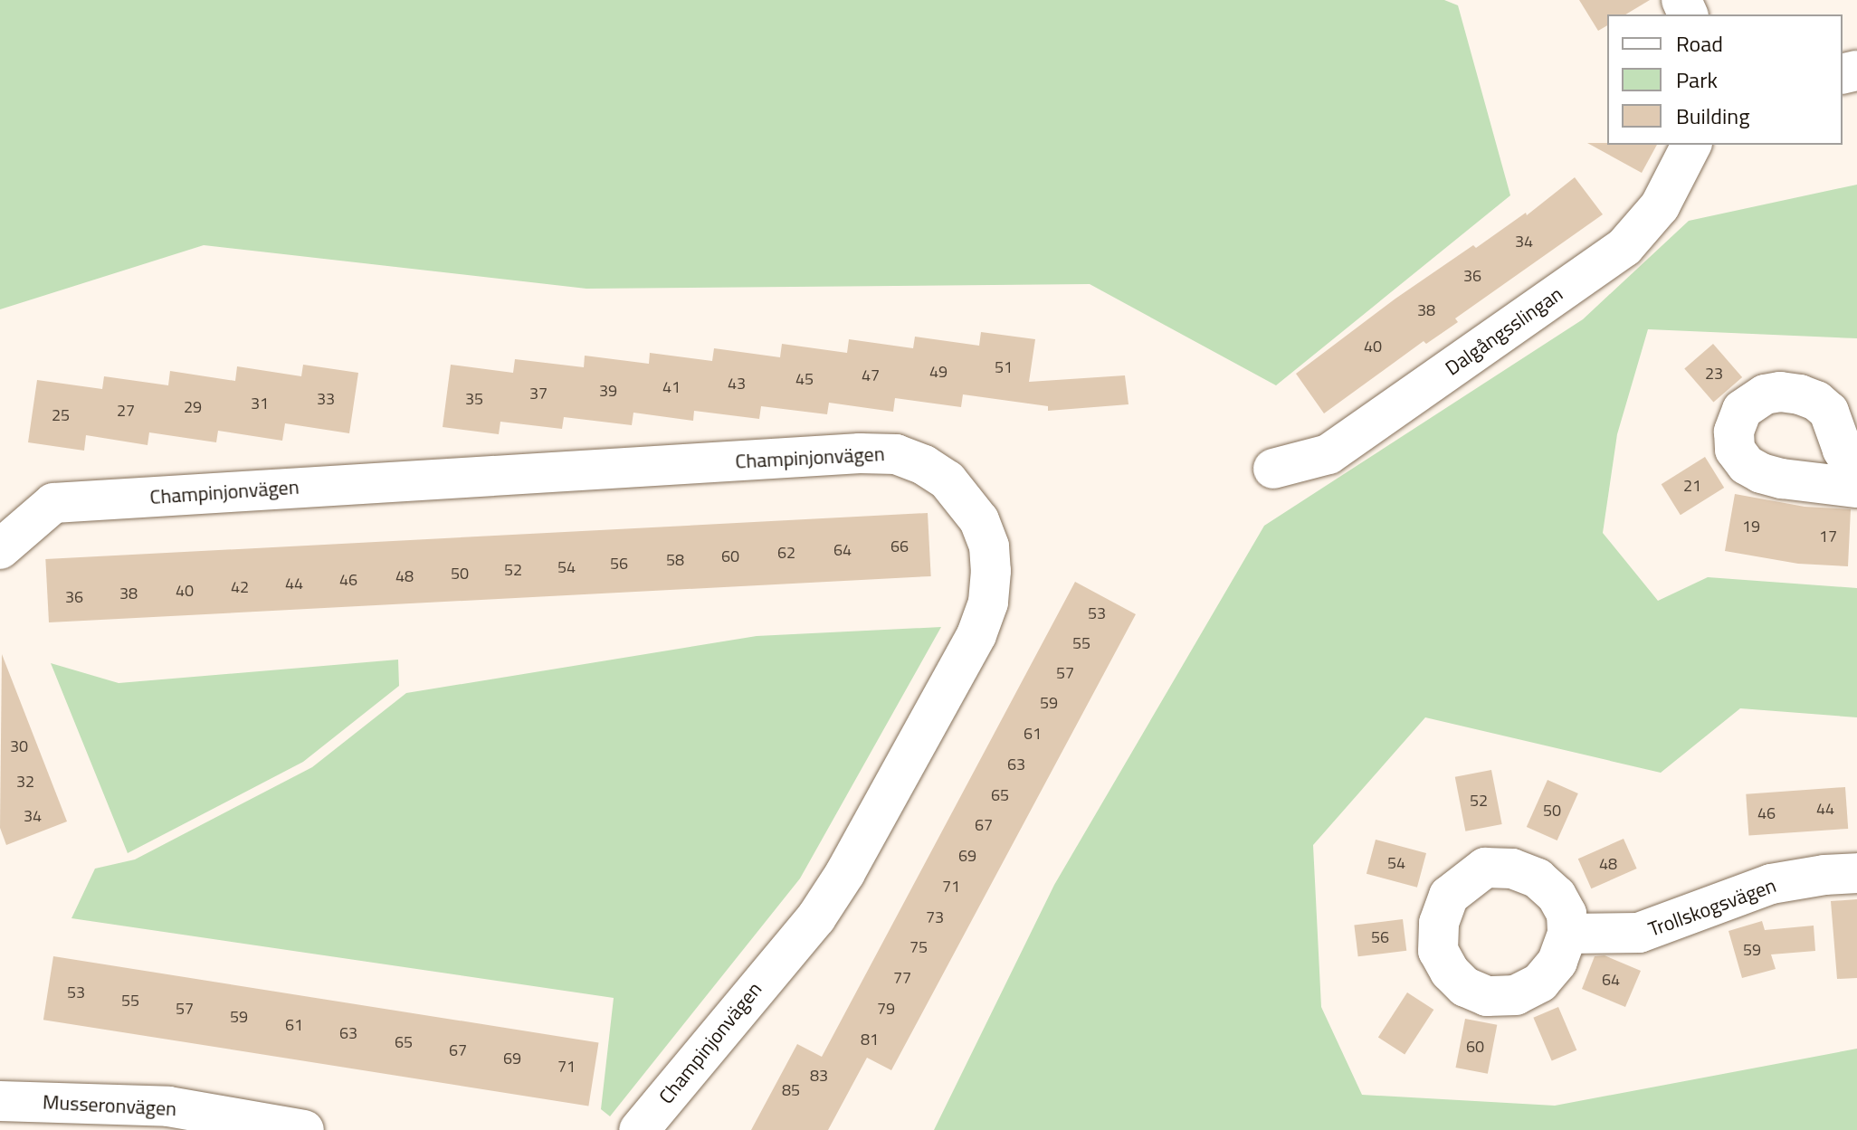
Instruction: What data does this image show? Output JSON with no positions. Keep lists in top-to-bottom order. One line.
{"streets":{"street":["Dalgångsslingan","Champinjonvägen","Trollskogsvägen","Musseronvägen"]},"house_numbers":["34","36","38","40","51","49","23","47","45","43","41","39","37","33","35","31","29","27","25","21","19","17","66","64","62","60","58","56","54","52","50","48","46","44","42","40","38","36","53","55","57","59","61","30","63","32","65","52","44","50","46","34","67","69","54","48","71","73","56","75","59","77","64","53","55","57","79","59","61","63","81","65","60","67","69","71","83","85"],"legend":["Road","Park","Building"]}
